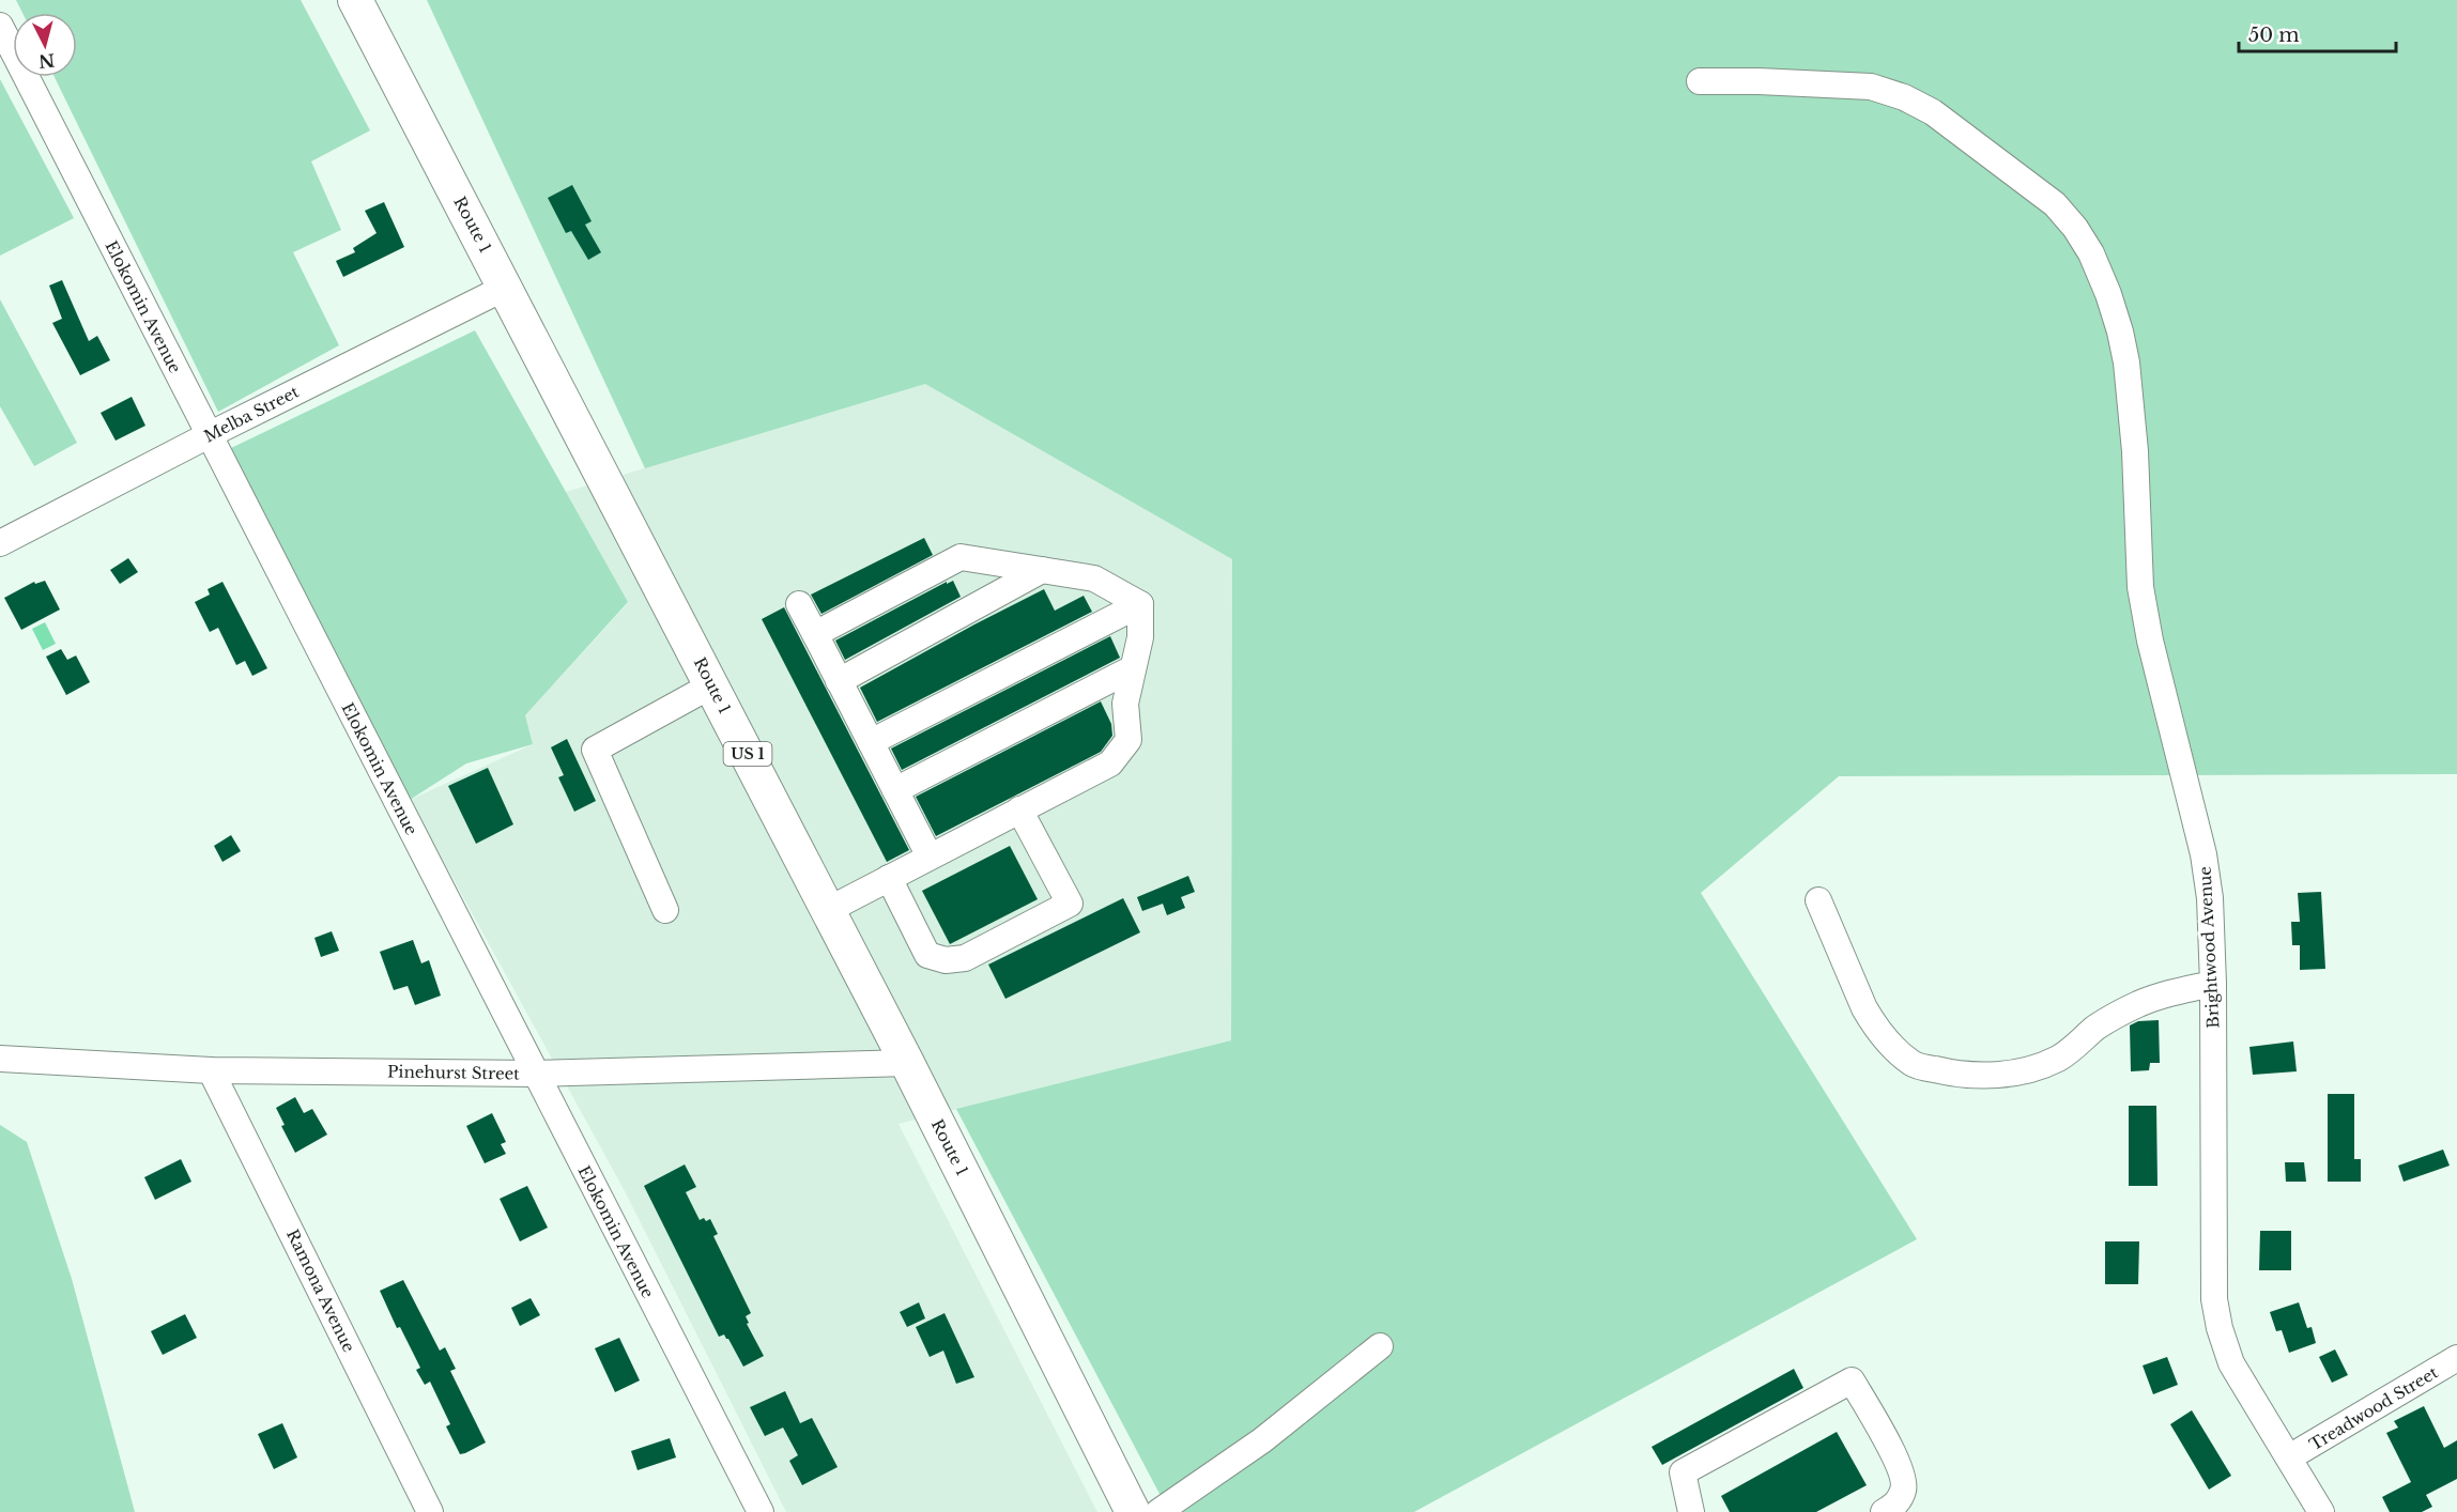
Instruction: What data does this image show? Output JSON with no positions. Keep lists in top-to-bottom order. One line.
{"streets":{"main road":["Route 1","US 1"],"street":["Elokomin Avenue","Melba Street","Brightwood Avenue","Pinehurst Street","Ramona Avenue","Treadwood Street"]},"crossings":[["Route 1","Melba Street"],["Route 1","Pinehurst Street"],["Elokomin Avenue","Melba Street"],["Elokomin Avenue","Pinehurst Street"],["Brightwood Avenue","Treadwood Street"],["Pinehurst Street","Ramona Avenue"]],"scale_bar":"50 m","north":"bottom"}
